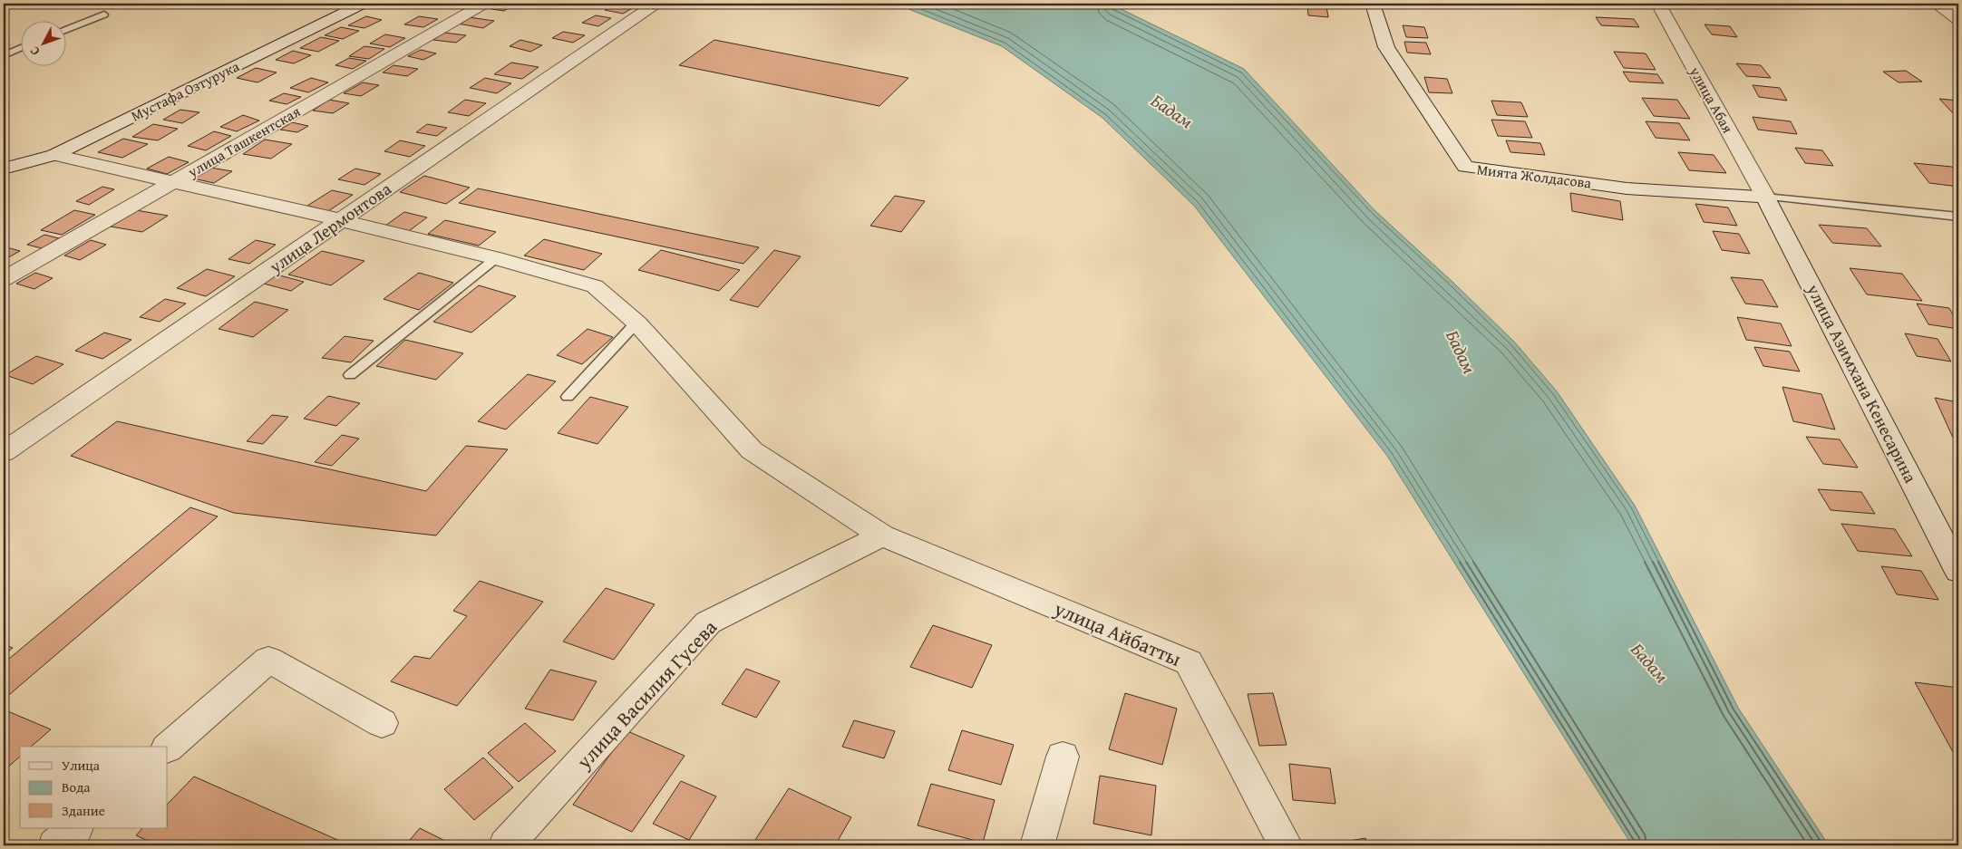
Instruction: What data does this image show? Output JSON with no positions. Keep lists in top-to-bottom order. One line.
{"streets":{"street":["Мустафа Озтурука","улица Абая","улица Ташкентская","Мията Жолдасова","улица Лермонтова","улица Азимхана Кенесарина","улица Айбатты","улица Василия Гусева"]},"crossings":[["Мустафа Озтурука","улица Айбатты"],["улица Абая","Мията Жолдасова"],["улица Абая","улица Азимхана Кенесарина"],["улица Ташкентская","улица Айбатты"],["Мията Жолдасова","улица Азимхана Кенесарина"],["улица Лермонтова","улица Айбатты"],["улица Айбатты","улица Василия Гусева"]],"water":["Бадам"],"legend":["Улица","Вода","Здание"],"north":"bottom left"}
